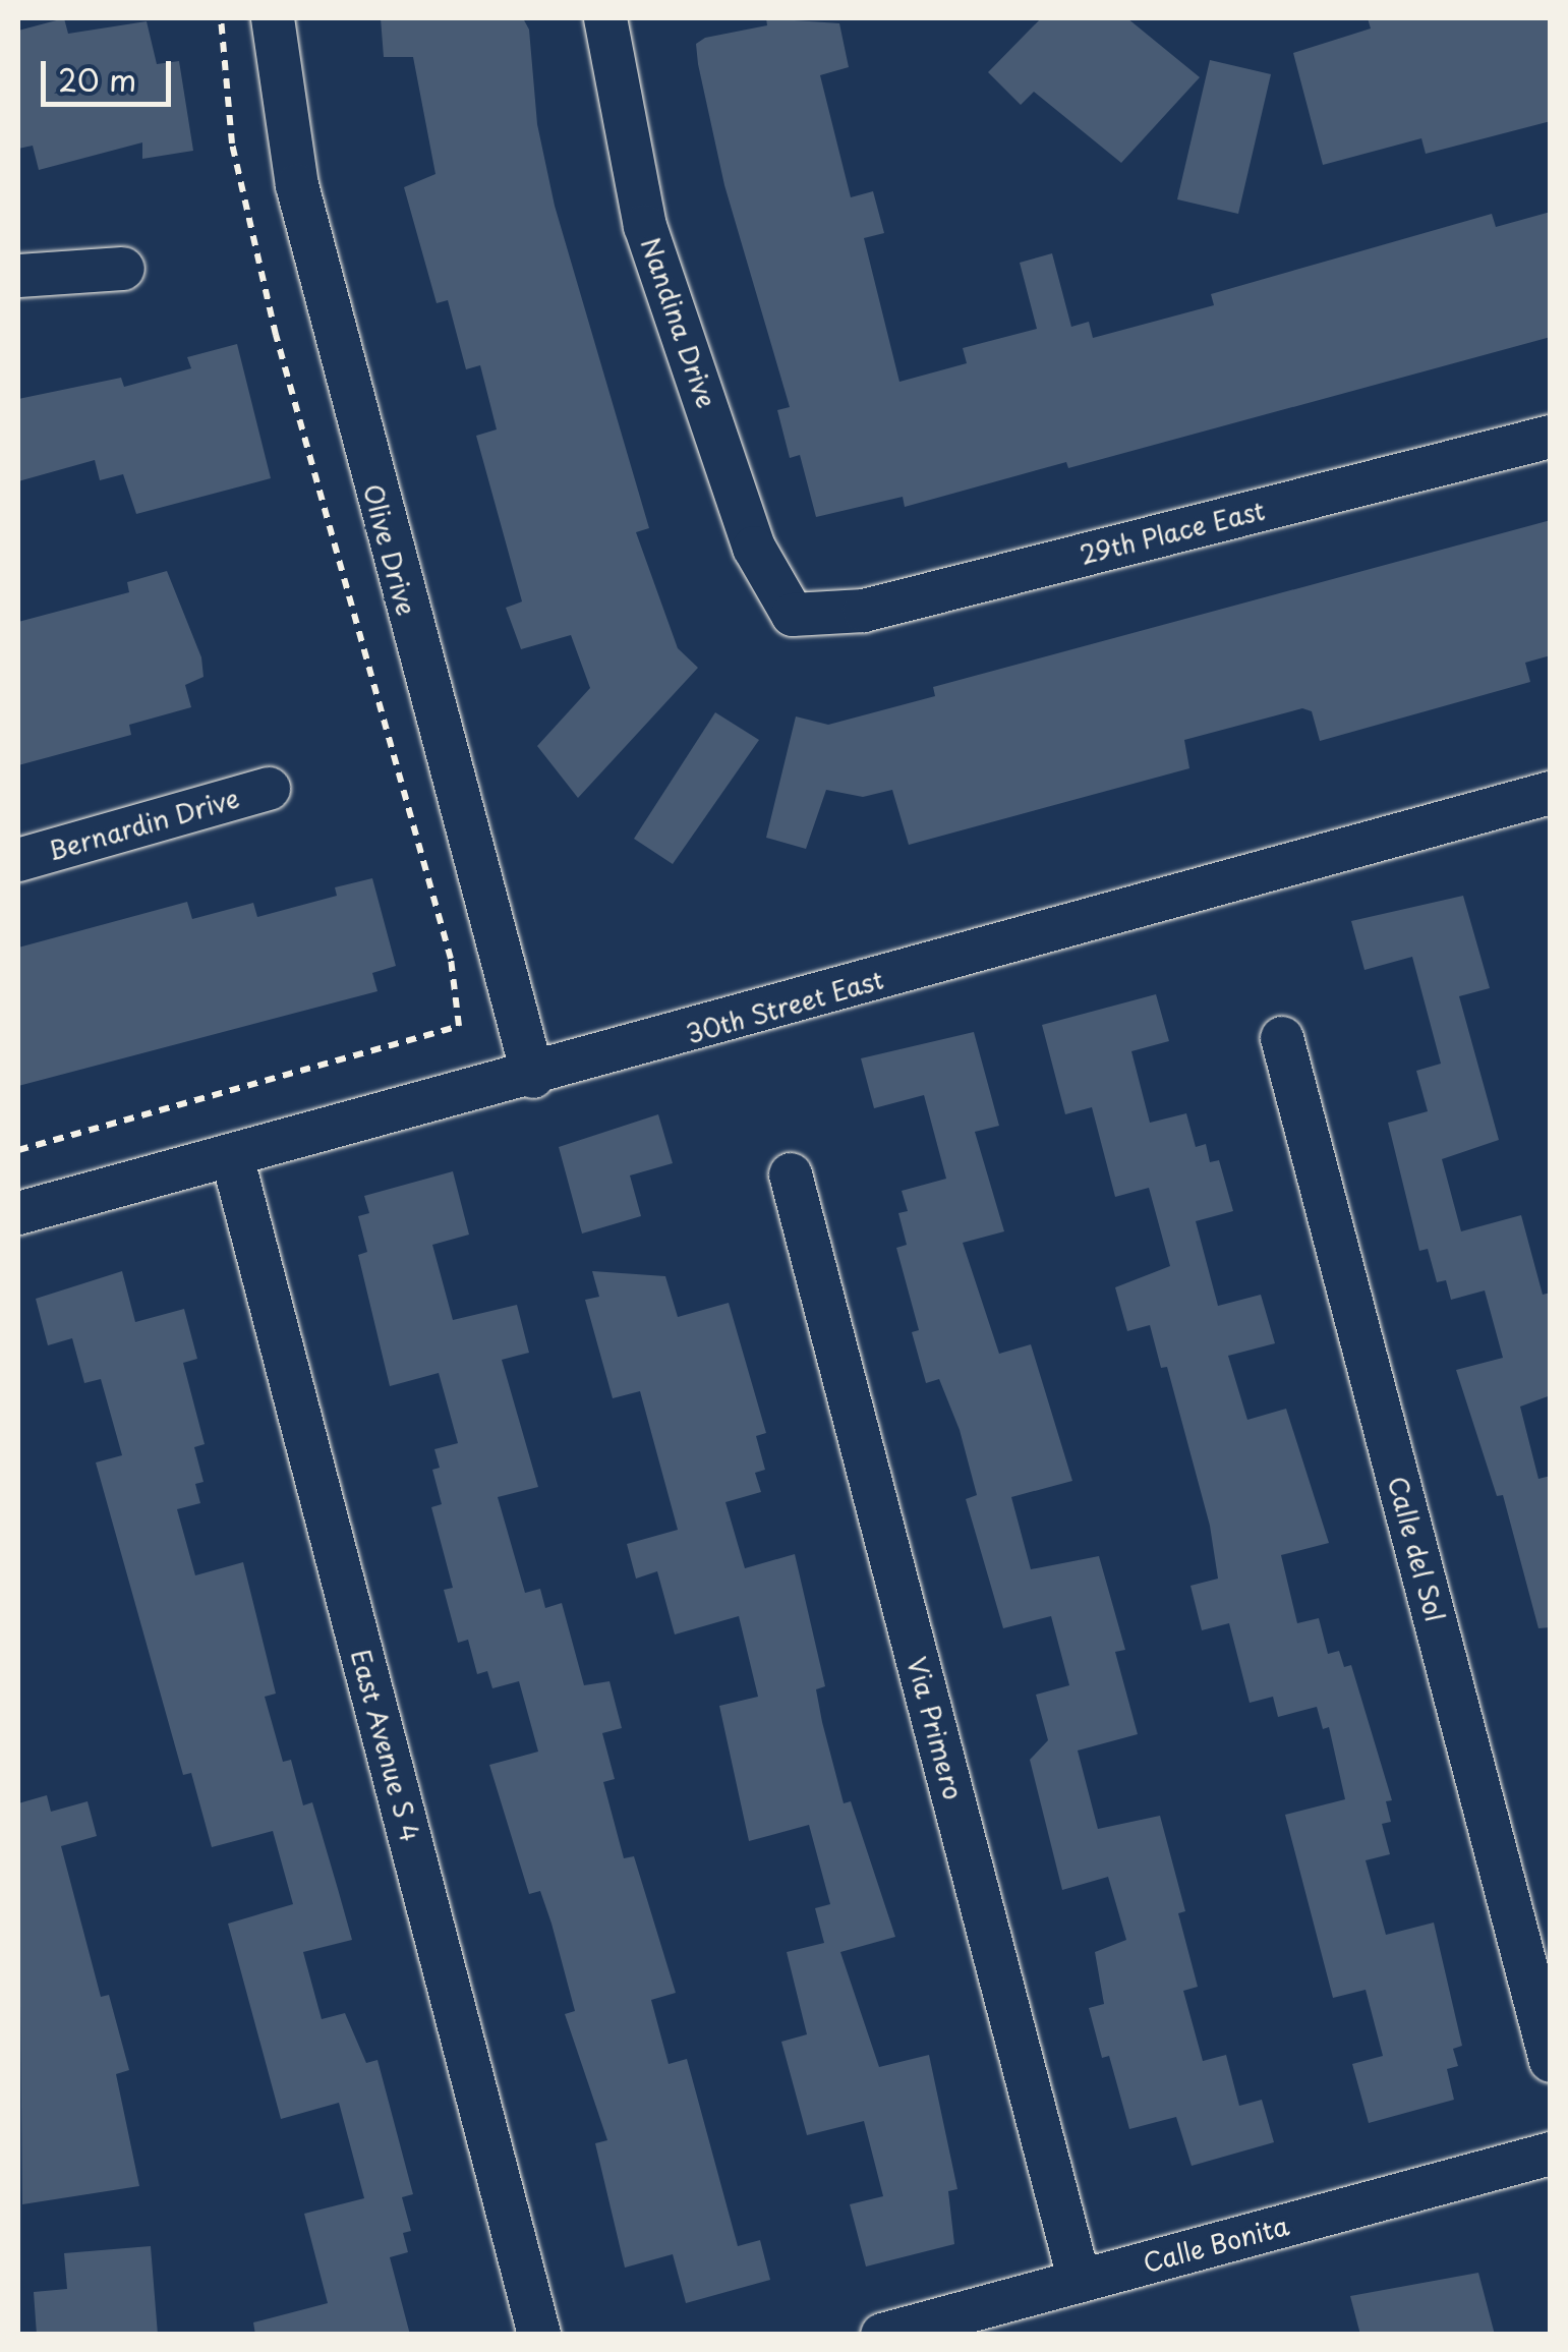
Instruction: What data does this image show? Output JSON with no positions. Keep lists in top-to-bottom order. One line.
{"streets":{"street":["Nandina Drive","29th Place East","Olive Drive","Bernardin Drive","30th Street East","Calle del Sol","Via Primero","East Avenue S 4","Calle Bonita"]},"crossings":[["Nandina Drive","29th Place East"],["Olive Drive","30th Street East"],["30th Street East","East Avenue S 4"],["Via Primero","Calle Bonita"]],"scale_bar":"20 m"}
